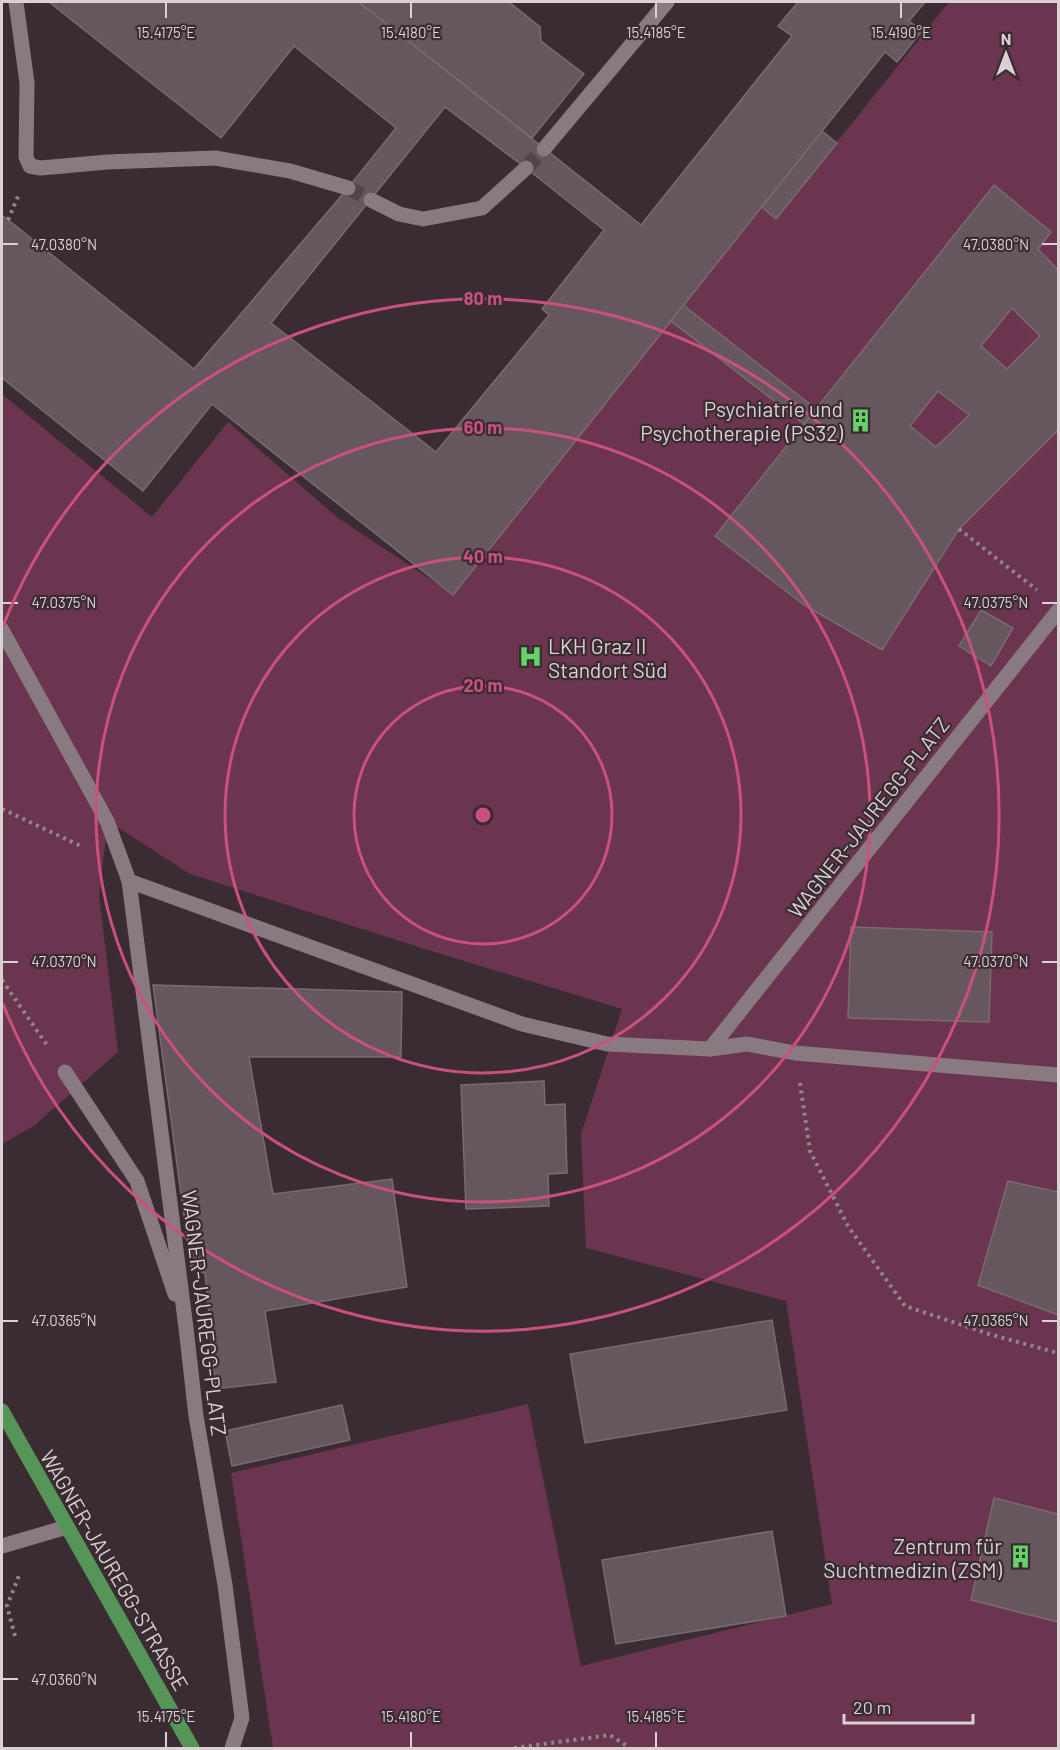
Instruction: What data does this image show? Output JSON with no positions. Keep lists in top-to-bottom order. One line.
{"streets":{"main road":["WAGNER-JAUREGG-STRASSE"],"street":["WAGNER-JAUREGG-PLATZ"]},"places":{"building":["Psychiatrie und Psychotherapie (PS32)","Zentrum für Suchtmedizin (ZSM)"],"hospital":["LKH Graz II Standort Süd"]},"scale_bar":"20 m","north":"top","coordinates":["15.4175°E","15.4180°E","15.4185°E","15.4190°E","47.0380°N","47.0375°N","47.0370°N","47.0365°N","47.0360°N"],"rings":["80 m","60 m","40 m","20 m"]}
